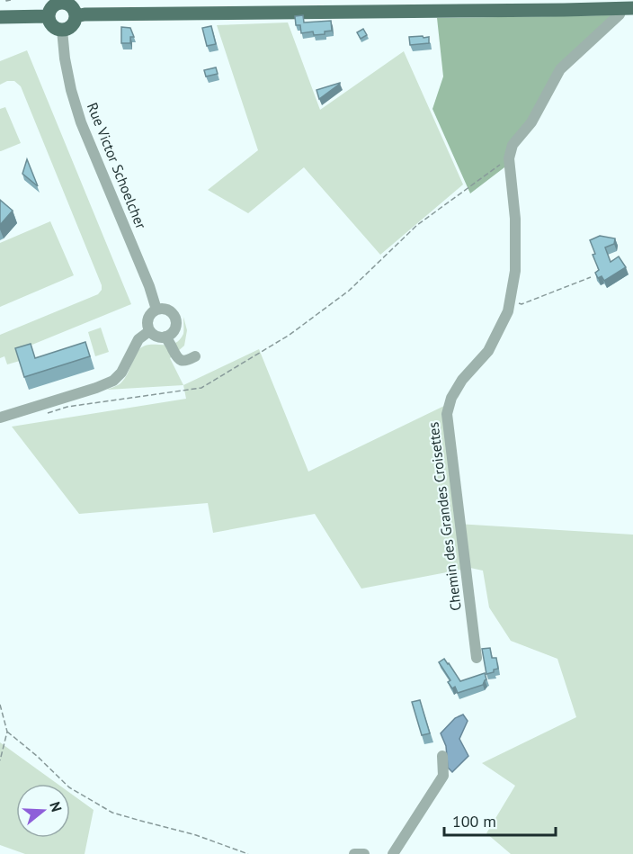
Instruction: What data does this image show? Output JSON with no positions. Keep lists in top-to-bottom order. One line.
{"streets":{"street":["Rue Victor Schoelcher","Chemin des Grandes Croisettes"]},"scale_bar":"100 m","north":"right"}
